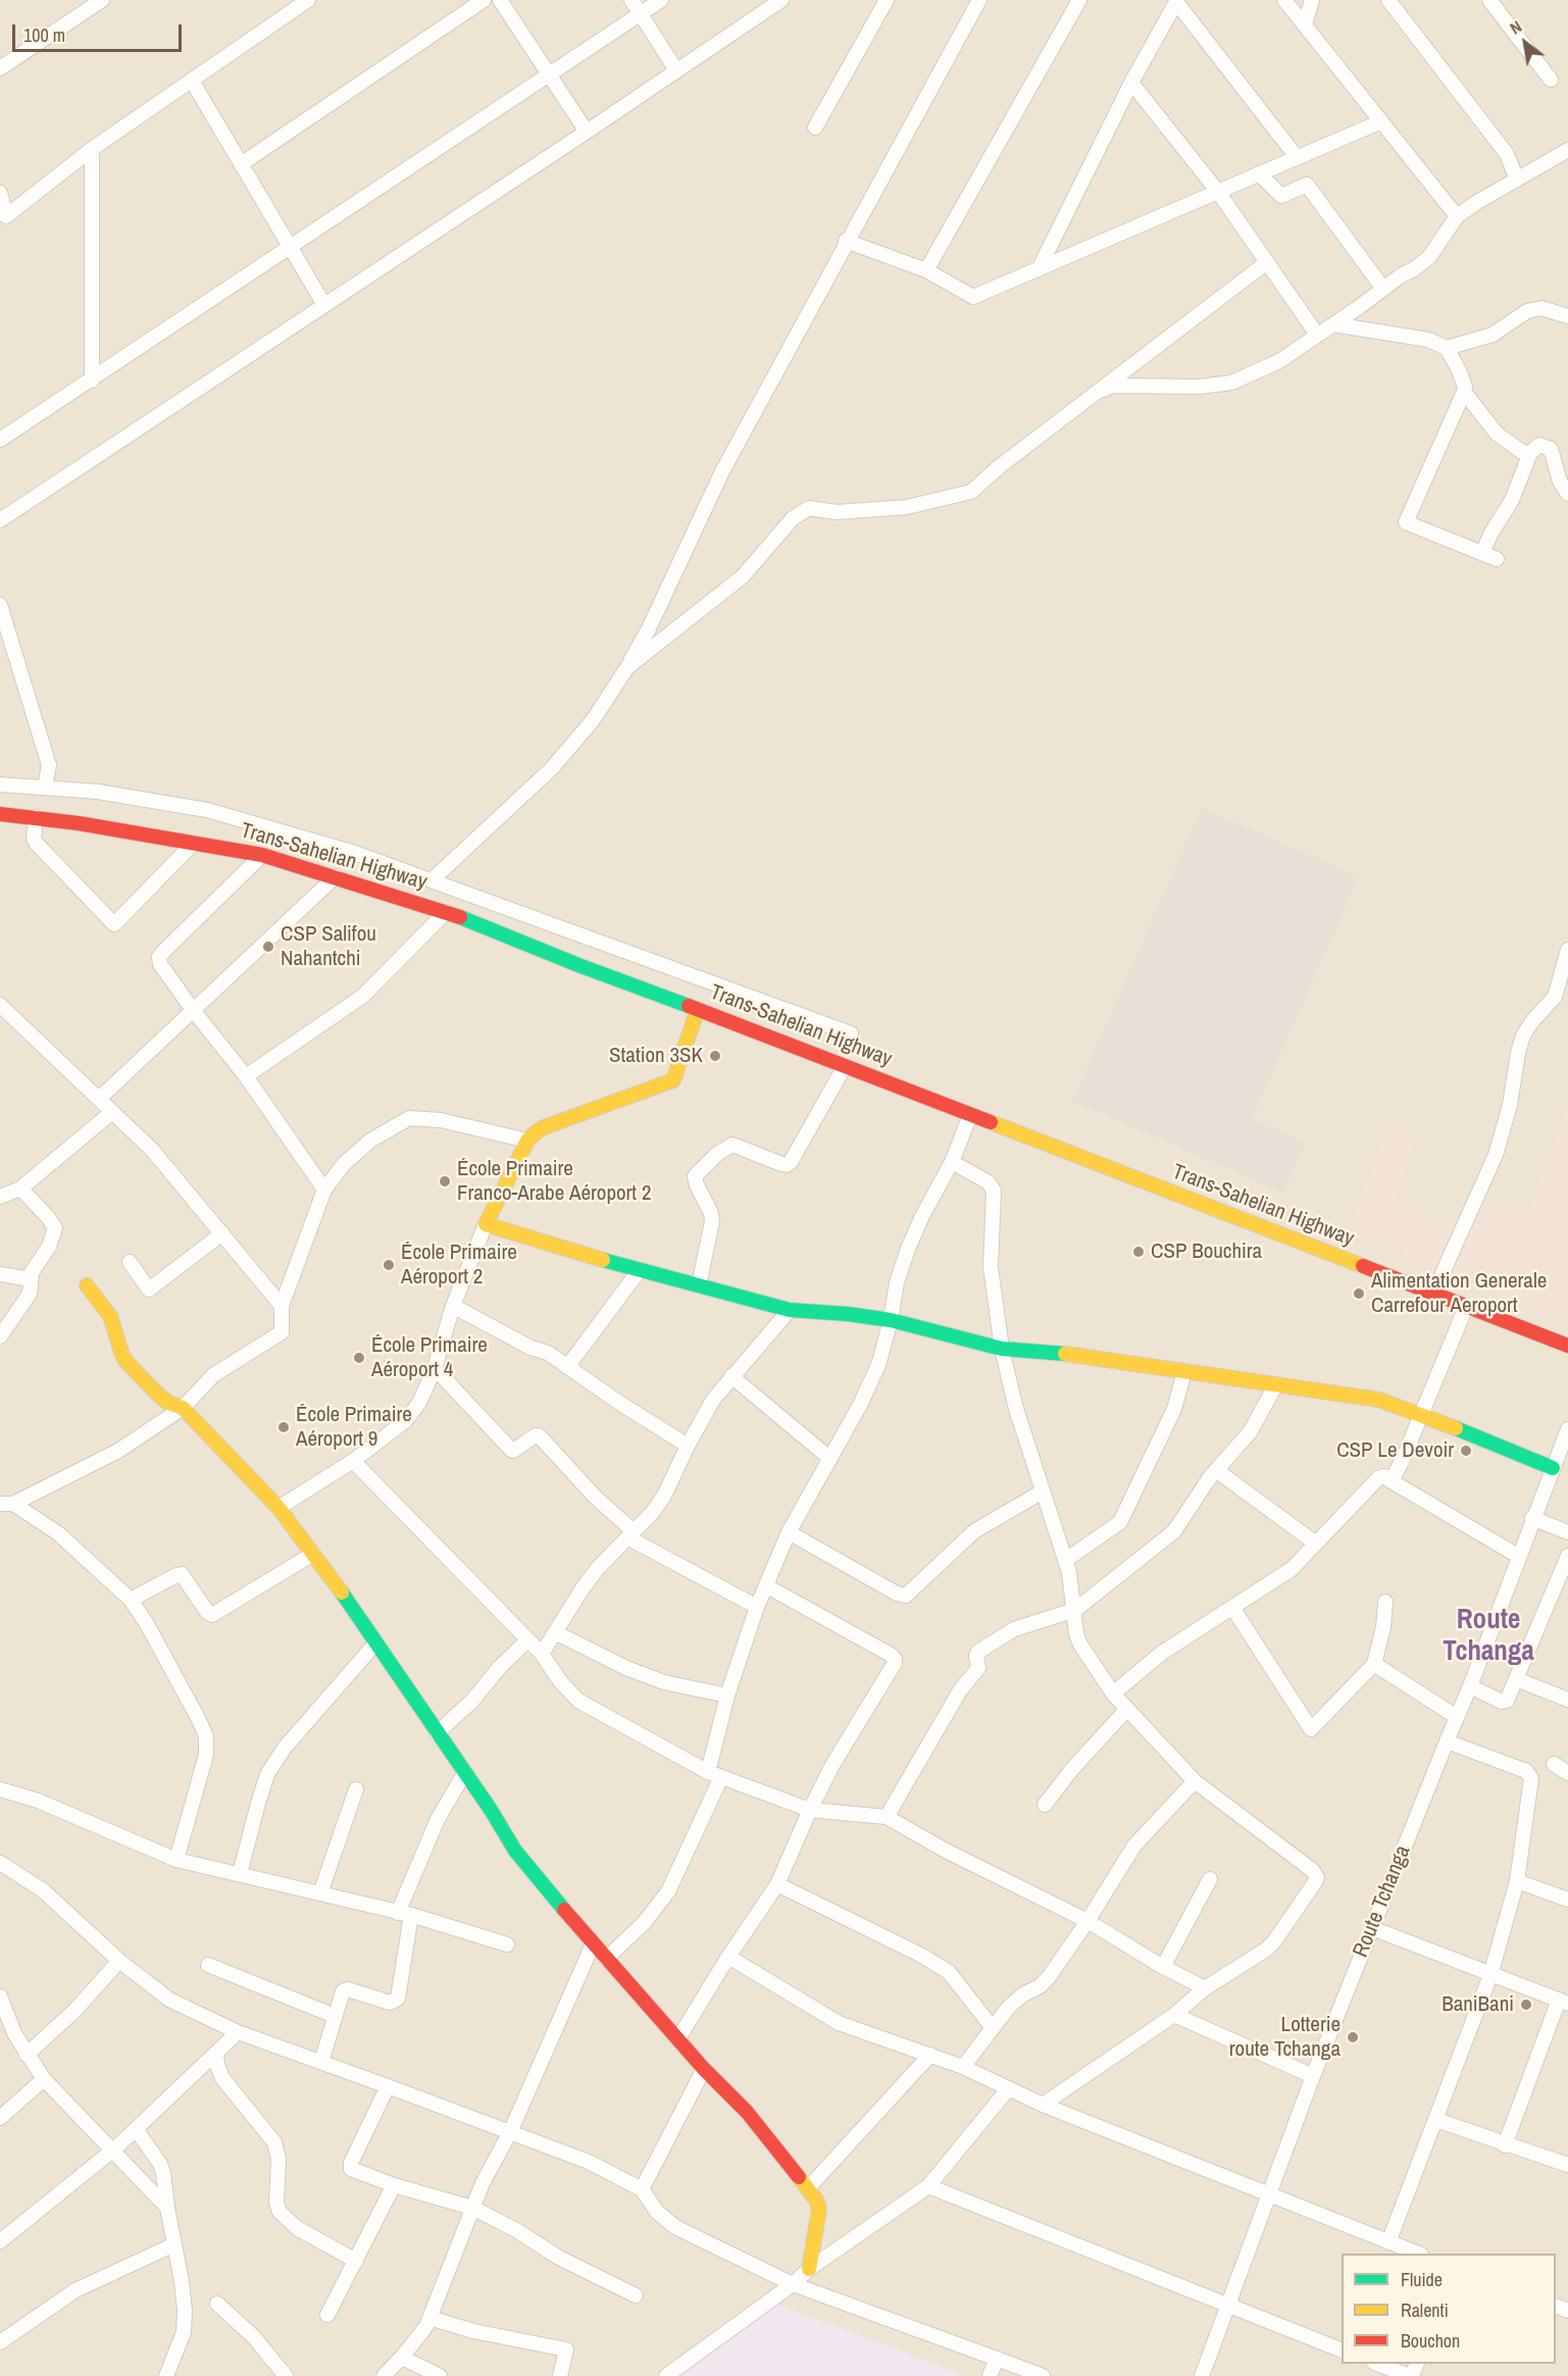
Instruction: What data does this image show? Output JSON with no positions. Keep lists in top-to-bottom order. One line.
{"streets":{"main road":["Trans-Sahelian Highway"],"street":["Route Tchanga"]},"districts":["Route Tchanga"],"places":["CSP Salifou Nahantchi","Station 3SK","École Primaire Franco-Arabe Aéroport 2","CSP Bouchira","École Primaire Aéroport 2","Alimentation Generale Carrefour Aeroport","École Primaire Aéroport 4","École Primaire Aéroport 9","CSP Le Devoir","BaniBani","Lotterie route Tchanga"],"legend":["Fluide","Ralenti","Bouchon"],"scale_bar":"100 m","north":"top left"}
